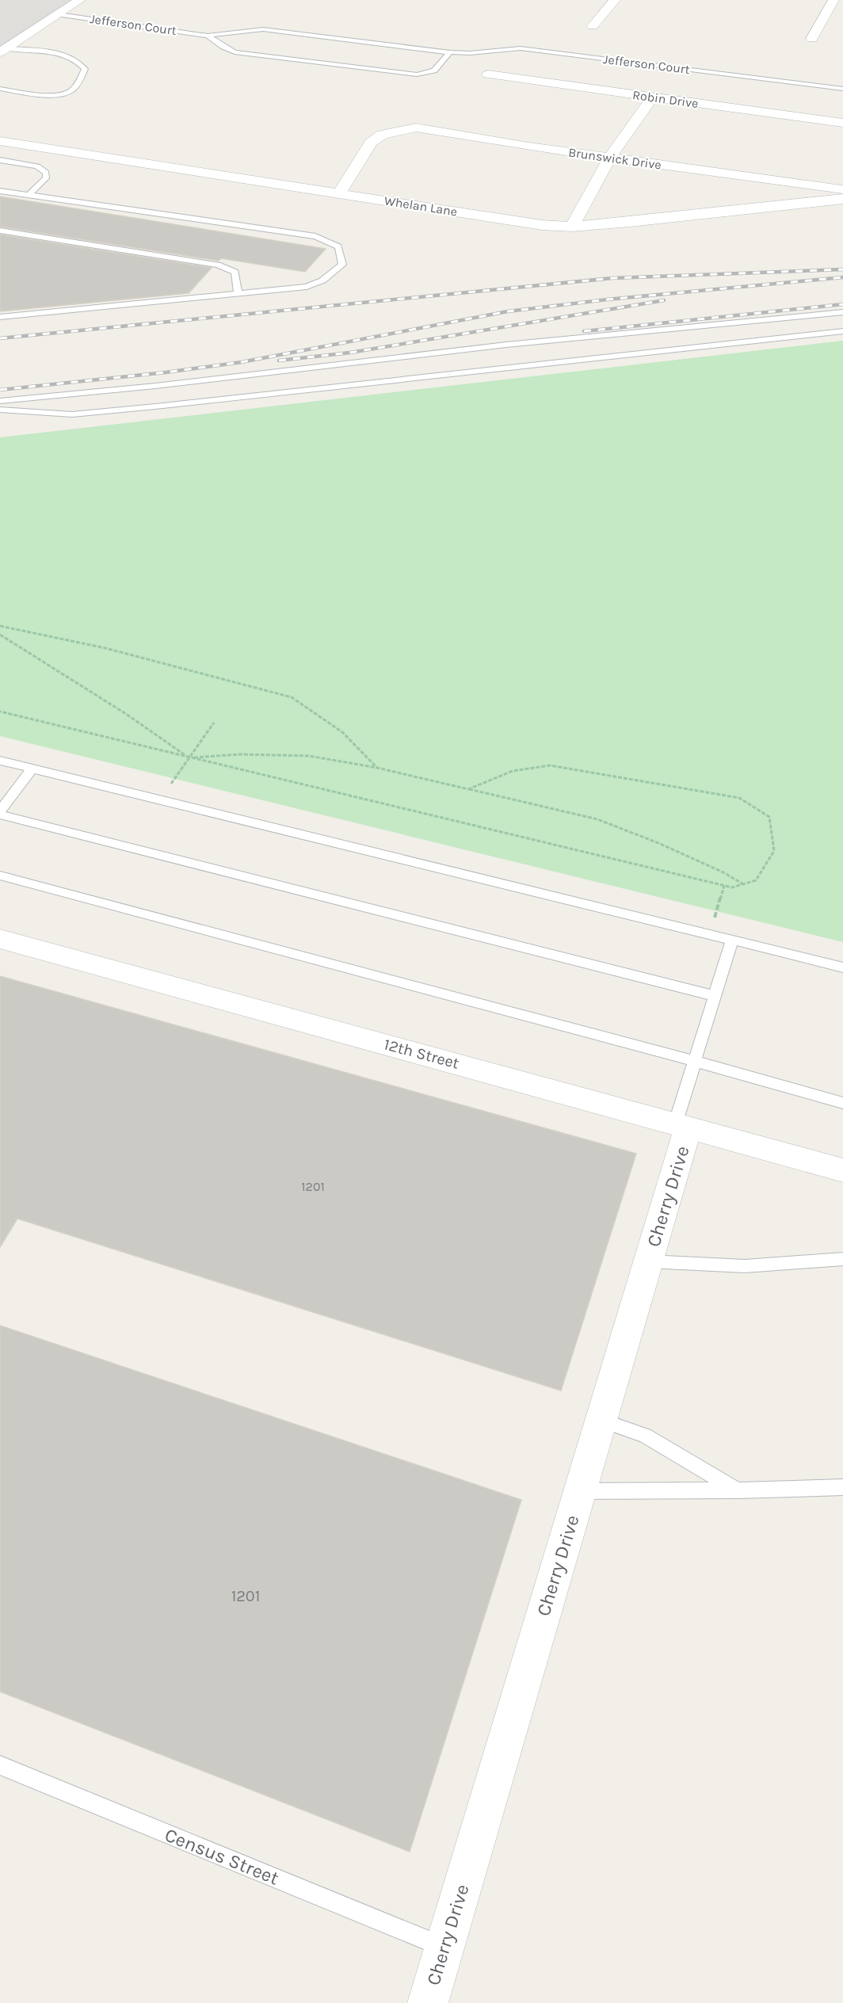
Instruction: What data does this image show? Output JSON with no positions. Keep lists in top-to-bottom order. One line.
{"streets":{"street":["Robin Drive","Brunswick Drive","Whelan Lane","12th Street","Cherry Drive"],"lane":["Jefferson Court","Census Street"]},"crossings":[["Brunswick Drive","Whelan Lane"],["12th Street","Cherry Drive"],["Cherry Drive","Census Street"]],"house_numbers":["1201","1201"]}
